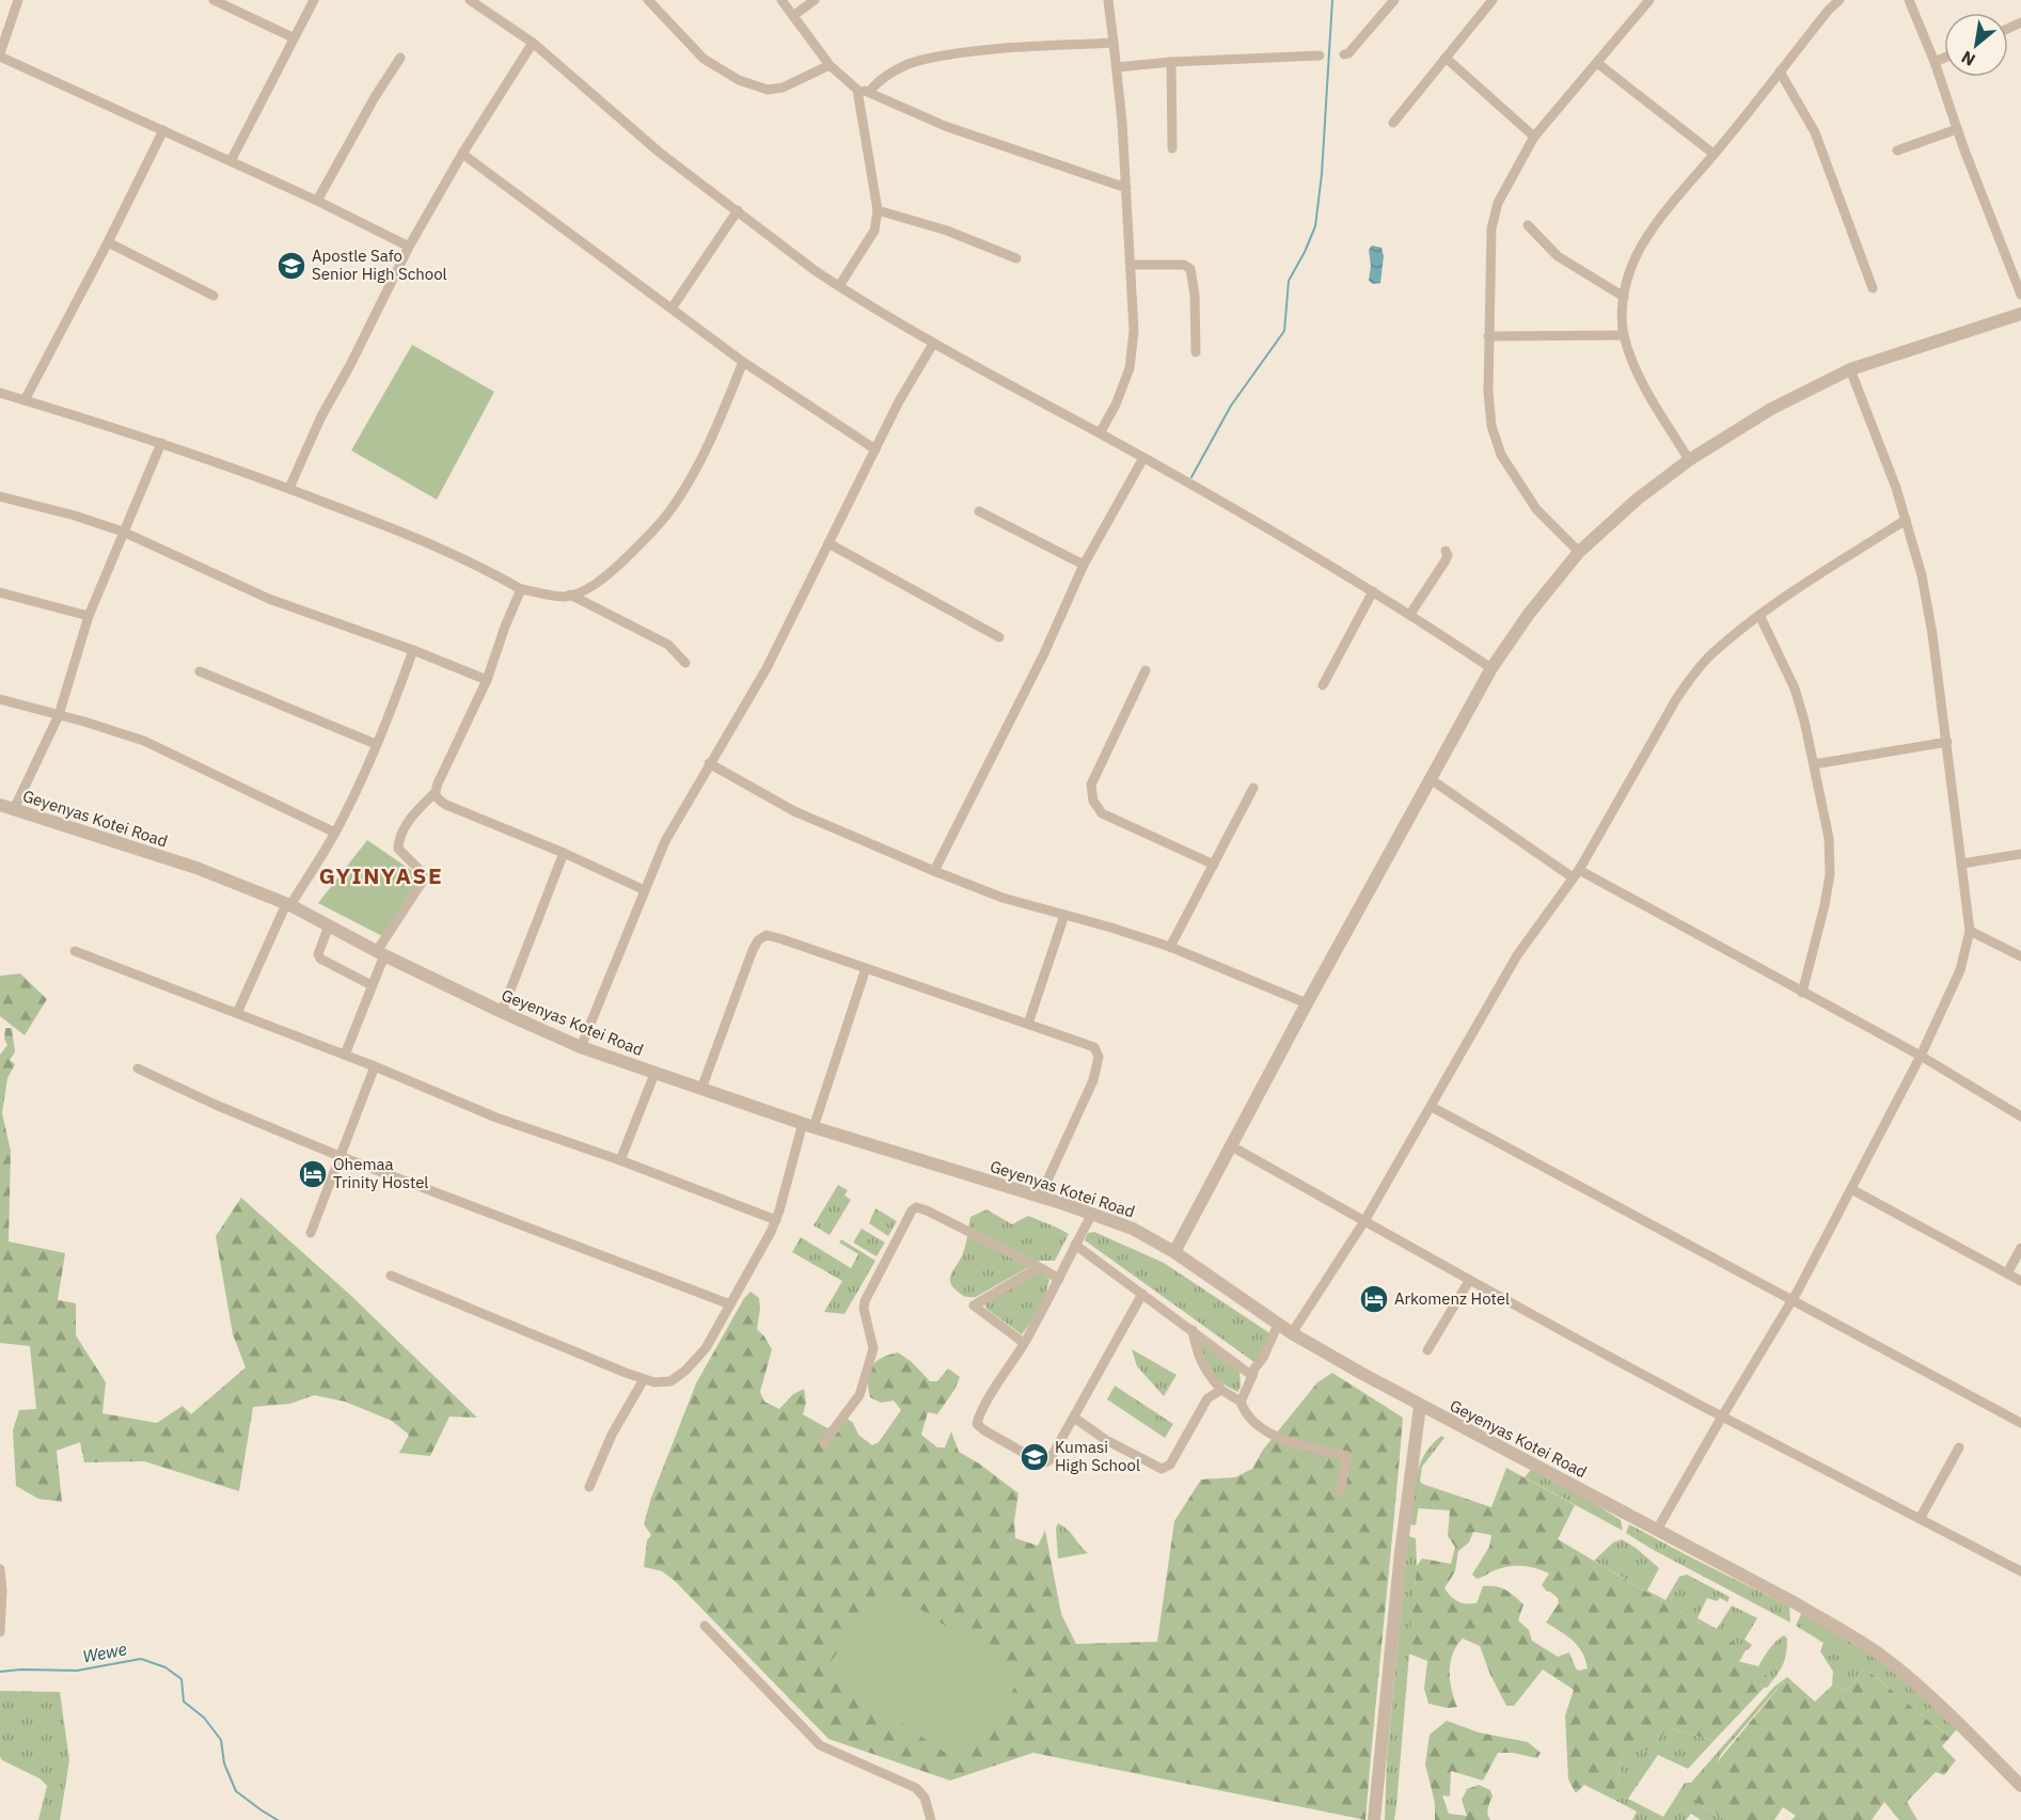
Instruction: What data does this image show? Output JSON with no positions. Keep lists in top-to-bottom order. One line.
{"streets":{"street":["Geyenyas Kotei Road"]},"districts":["GYINYASE"],"water":["Wewe"],"places":{"school or university":["Apostle Safo Senior High School","Kumasi High School"],"hotel":["Ohemaa Trinity Hostel","Arkomenz Hotel"]},"north":"bottom left"}
